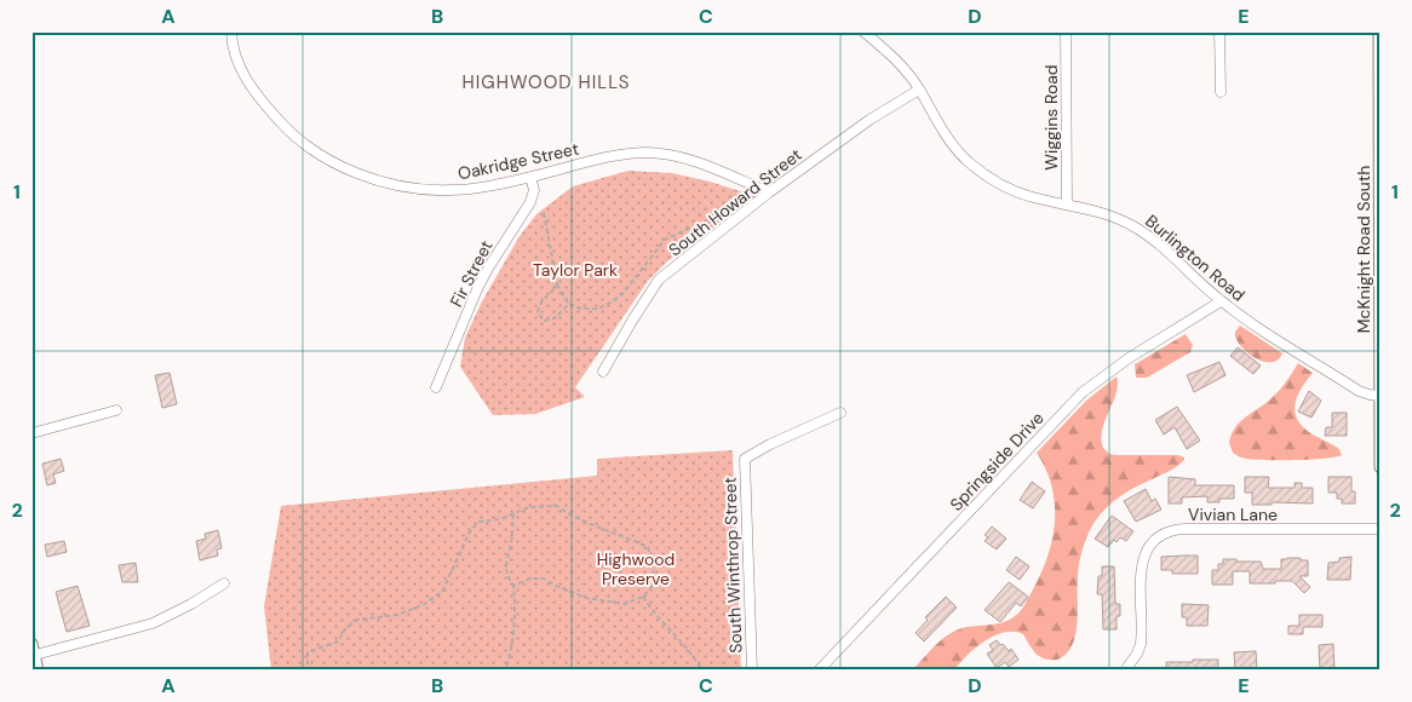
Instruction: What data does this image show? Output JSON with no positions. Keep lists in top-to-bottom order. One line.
{"streets":{"street":["Wiggins Road","Oakridge Street","South Howard Street","McKnight Road South","Burlington Road","Fir Street","Springside Drive","Vivian Lane","South Winthrop Street"]},"crossings":[["Wiggins Road","Burlington Road"],["Oakridge Street","South Howard Street"],["Oakridge Street","Fir Street"],["South Howard Street","Burlington Road"],["McKnight Road South","Burlington Road"],["Burlington Road","Springside Drive"]],"districts":["HIGHWOOD HILLS"],"parks":["Taylor Park","Highwood Preserve"],"grid":{"columns":["A","B","C","D","E"],"rows":["1","2"]}}
